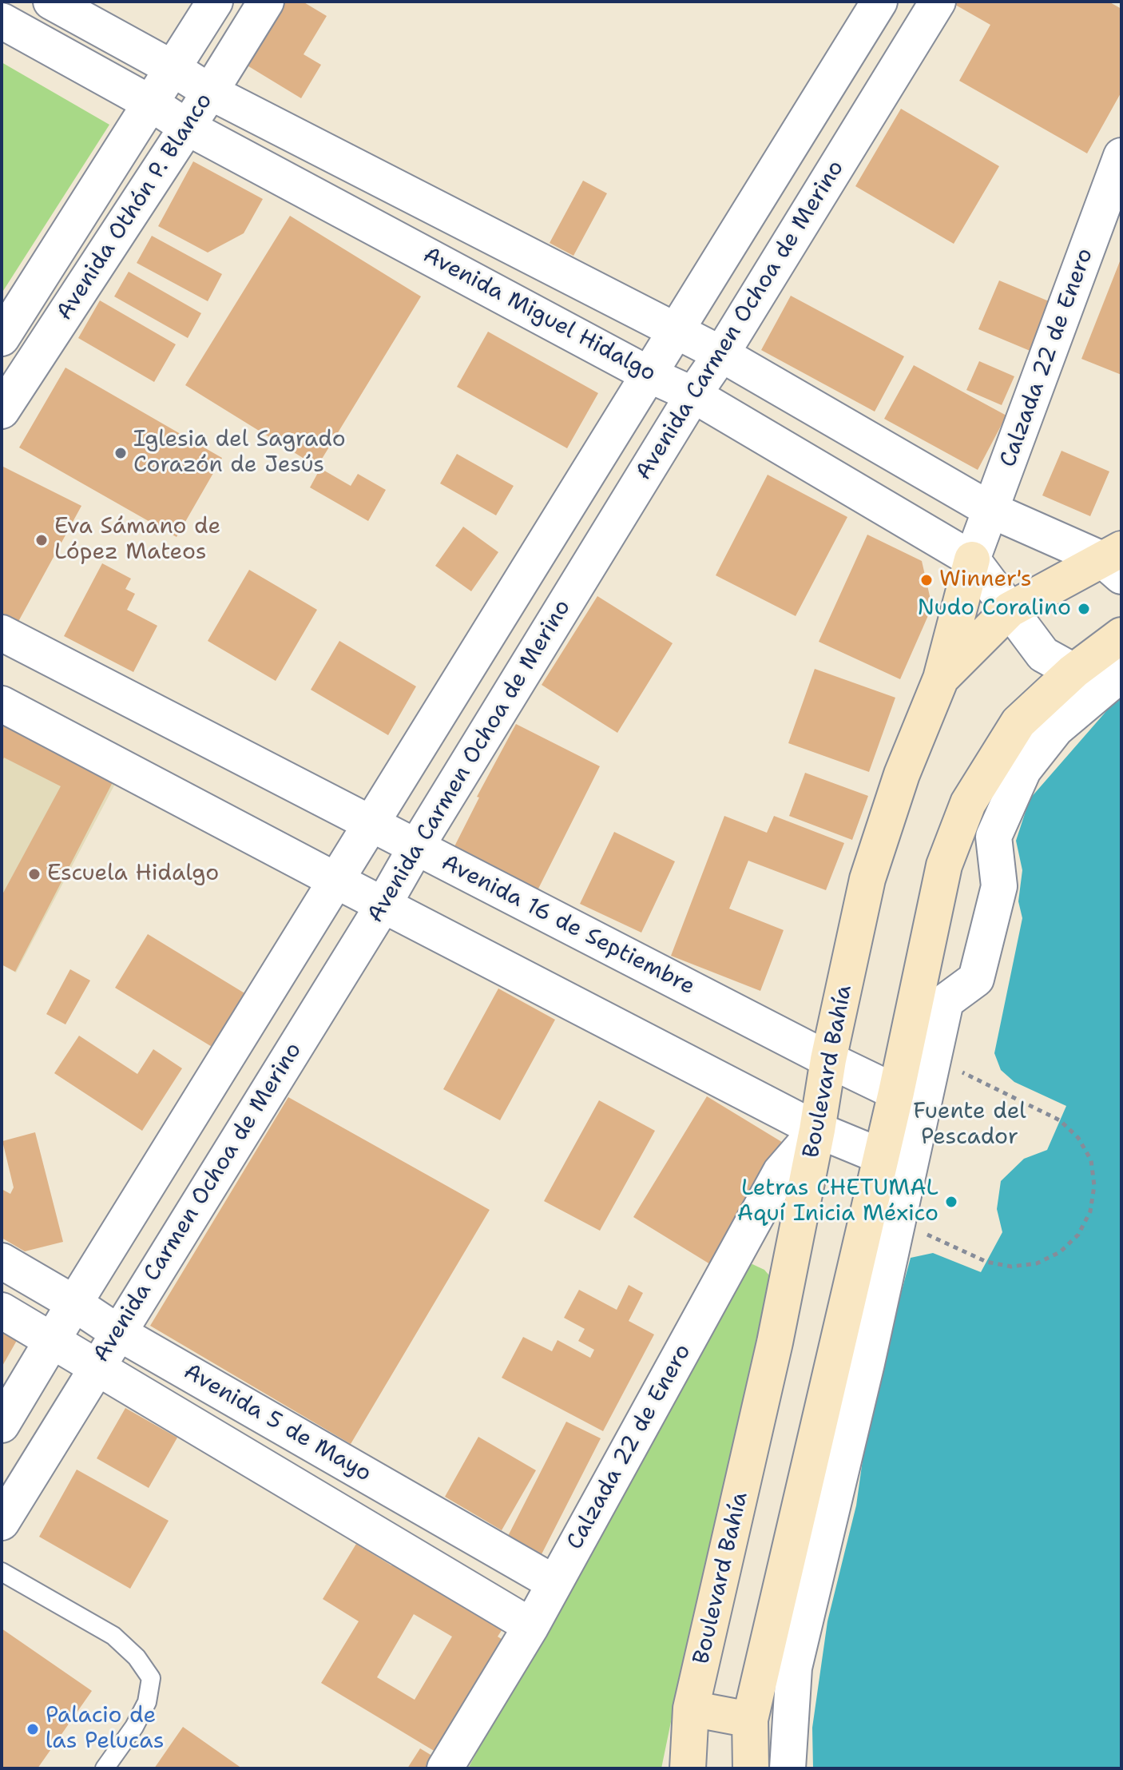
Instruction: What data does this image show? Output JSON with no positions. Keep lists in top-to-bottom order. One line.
{"streets":{"main road":["Boulevard Bahía"],"street":["Avenida Othón P. Blanco","Avenida Miguel Hidalgo","Avenida Carmen Ochoa de Merino","Calzada 22 de Enero","Avenida 16 de Septiembre","Avenida 5 de Mayo"]},"crossings":[["Avenida Othón P. Blanco","Avenida Miguel Hidalgo"],["Avenida Miguel Hidalgo","Avenida Carmen Ochoa de Merino"],["Avenida Miguel Hidalgo","Calzada 22 de Enero"],["Avenida Miguel Hidalgo","Boulevard Bahía"],["Avenida Carmen Ochoa de Merino","Avenida 16 de Septiembre"],["Avenida Carmen Ochoa de Merino","Avenida 5 de Mayo"],["Calzada 22 de Enero","Boulevard Bahía"],["Calzada 22 de Enero","Avenida 5 de Mayo"],["Avenida 16 de Septiembre","Boulevard Bahía"]],"parks":["Fuente del Pescador"],"places":["Iglesia del Sagrado Corazón de Jesús","Eva Sámano de López Mateos","Winner's","Nudo Coralino","Escuela Hidalgo","Letras CHETUMAL Aquí Inicia México","Palacio de las Pelucas"]}
